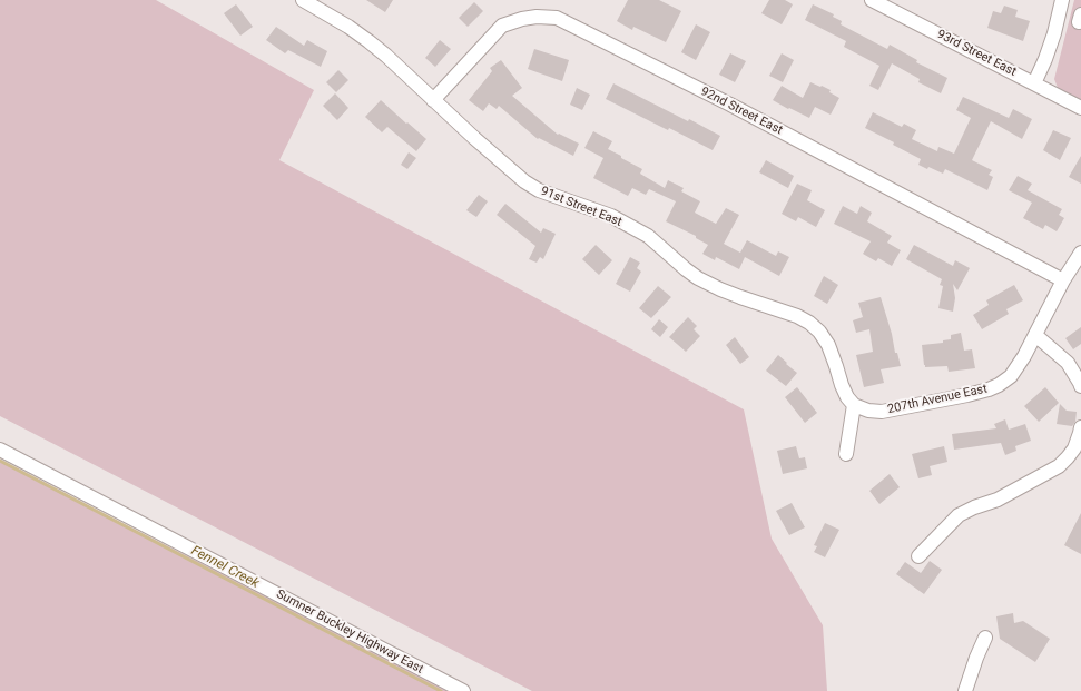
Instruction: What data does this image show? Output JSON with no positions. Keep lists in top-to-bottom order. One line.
{"streets":{"street":["93rd Street East","92nd Street East","91st Street East","207th Avenue East","Sumner Buckley Highway East"]},"crossings":[["92nd Street East","91st Street East"],["92nd Street East","207th Avenue East"],["91st Street East","207th Avenue East"]],"water":["Fennel Creek"]}
